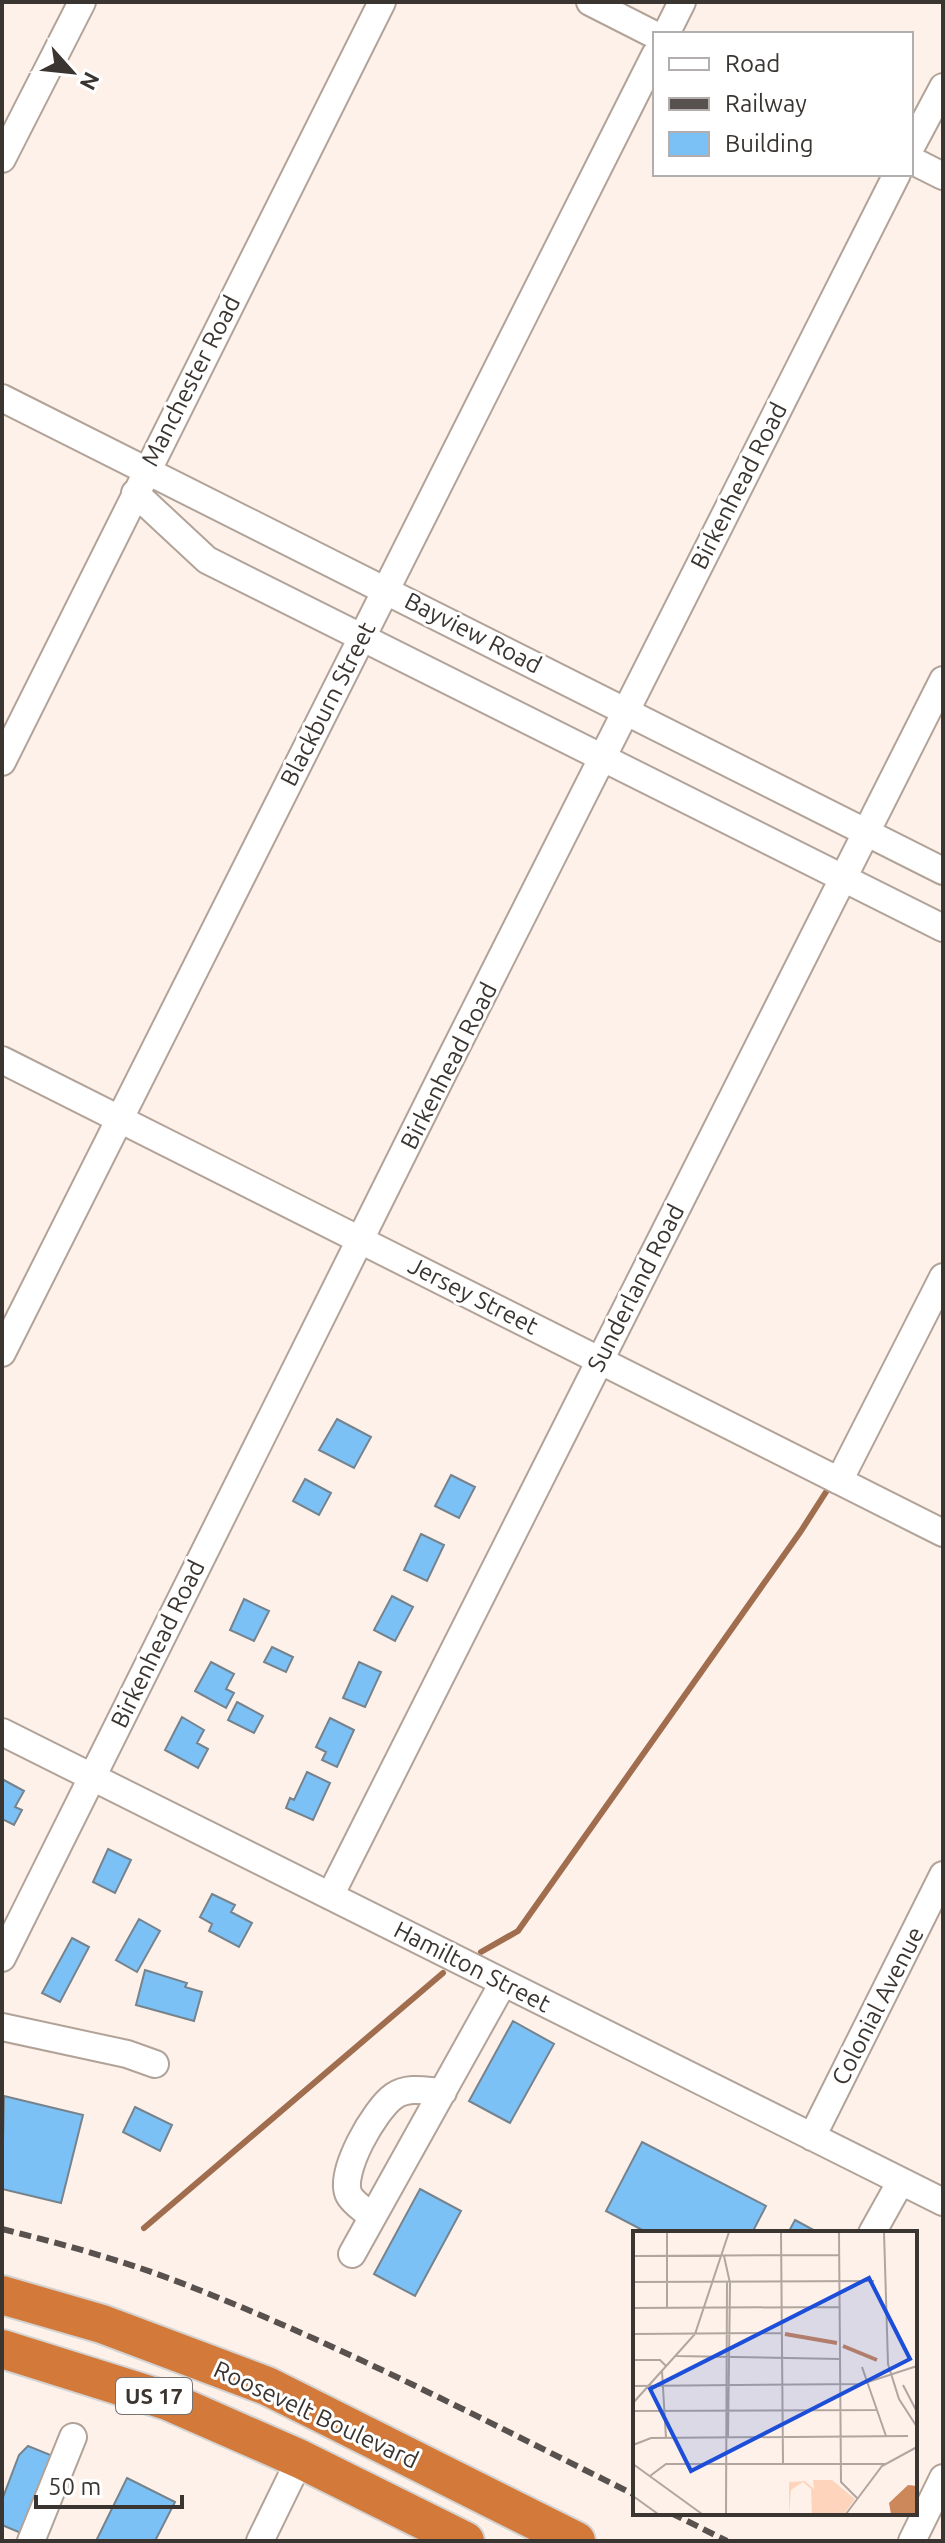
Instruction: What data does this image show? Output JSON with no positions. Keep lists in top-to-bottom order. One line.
{"streets":{"highway":["US 17","Roosevelt Boulevard"],"street":["Manchester Road","Birkenhead Road","Bayview Road","Blackburn Street","Sunderland Road","Jersey Street","Hamilton Street","Colonial Avenue"]},"crossings":[["Manchester Road","Bayview Road"],["Birkenhead Road","Bayview Road"],["Birkenhead Road","Jersey Street"],["Birkenhead Road","Hamilton Street"],["Bayview Road","Blackburn Street"],["Bayview Road","Sunderland Road"],["Blackburn Street","Jersey Street"],["Sunderland Road","Jersey Street"],["Sunderland Road","Hamilton Street"],["Hamilton Street","Colonial Avenue"]],"legend":["Road","Railway","Building"],"scale_bar":"50 m","north":"bottom right"}
